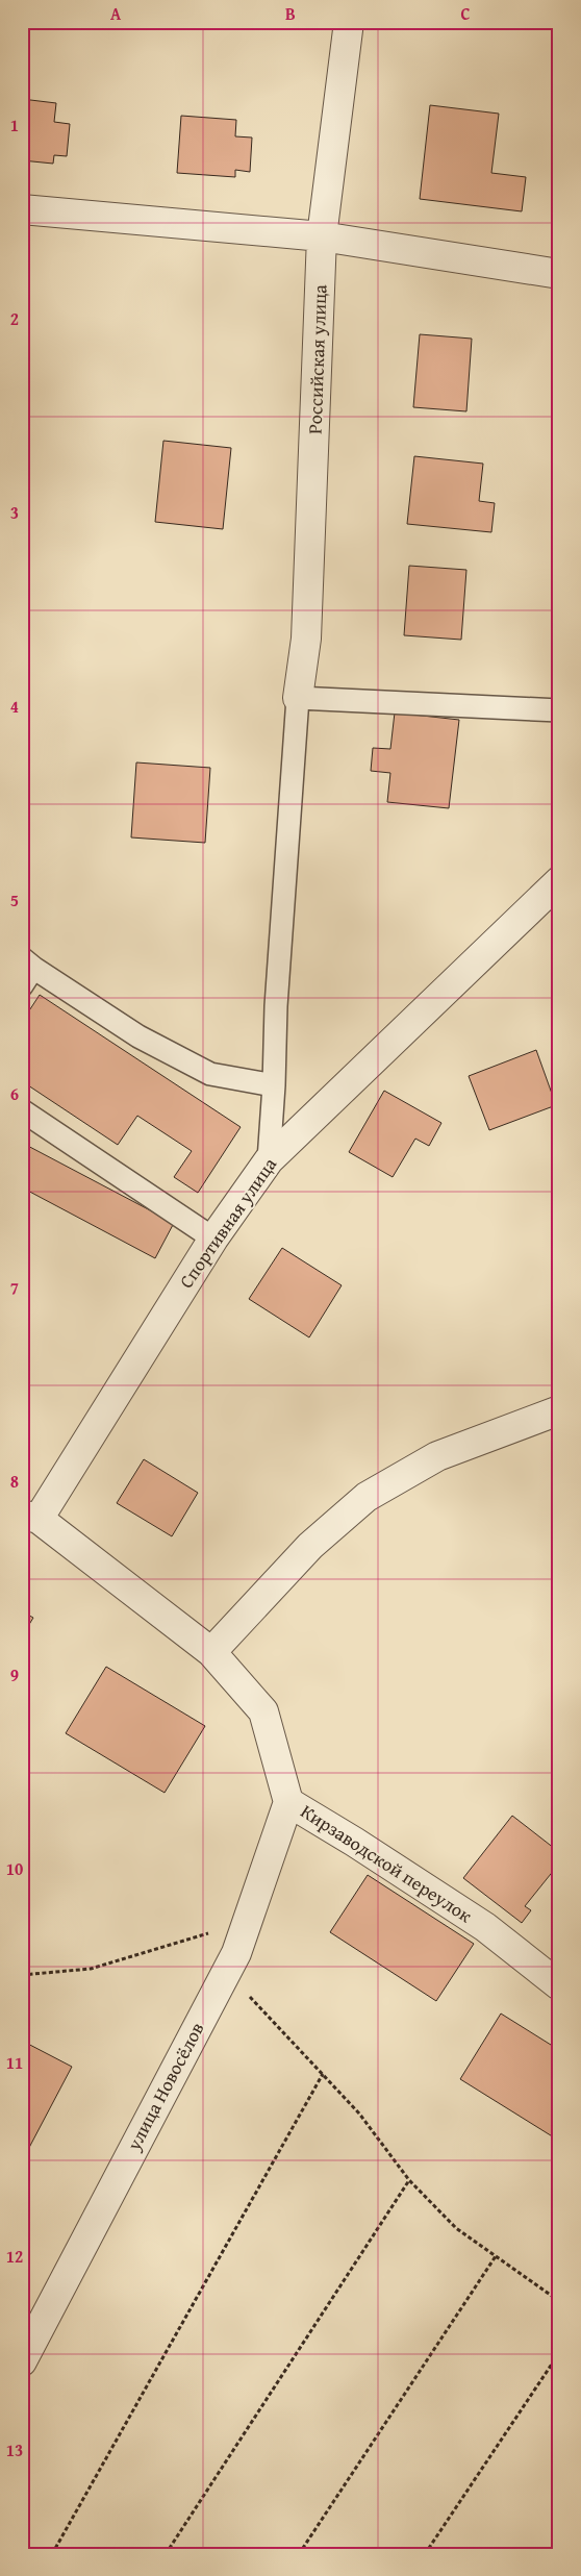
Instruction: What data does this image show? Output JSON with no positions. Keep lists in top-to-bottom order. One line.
{"streets":{"street":["Российская улица","Спортивная улица","Кирзаводской переулок","улица Новосёлов"]},"crossings":[["Спортивная улица","Кирзаводской переулок"],["Кирзаводской переулок","улица Новосёлов"]],"grid":{"columns":["A","B","C"],"rows":["1","2","3","4","5","6","7","8","9","10","11","12","13"]}}
